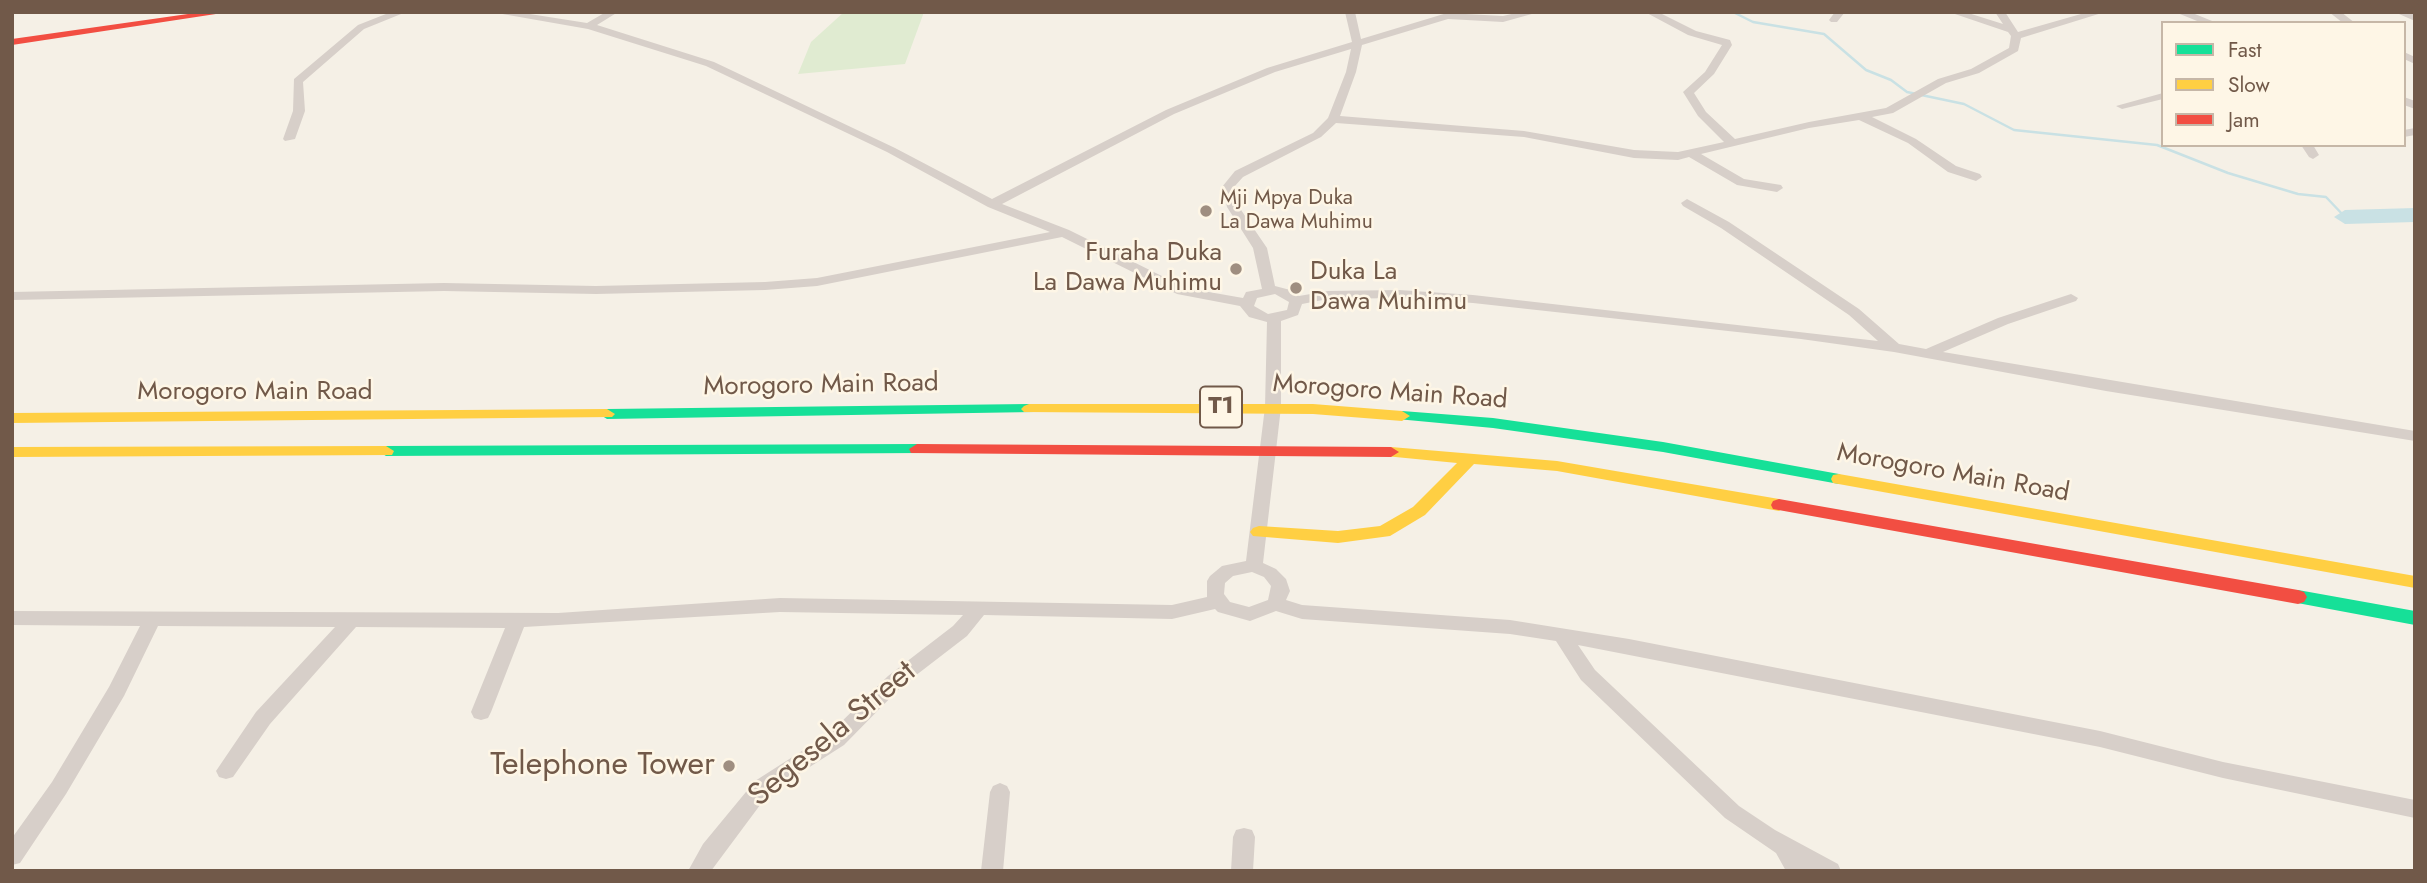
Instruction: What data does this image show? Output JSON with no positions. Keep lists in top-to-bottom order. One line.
{"streets":{"main road":["Morogoro Main Road","T1"],"street":["Segesela Street"]},"places":["Mji Mpya Duka La Dawa Muhimu","Furaha Duka La Dawa Muhimu","Duka La Dawa Muhimu","Telephone Tower"],"legend":["Fast","Slow","Jam"]}
